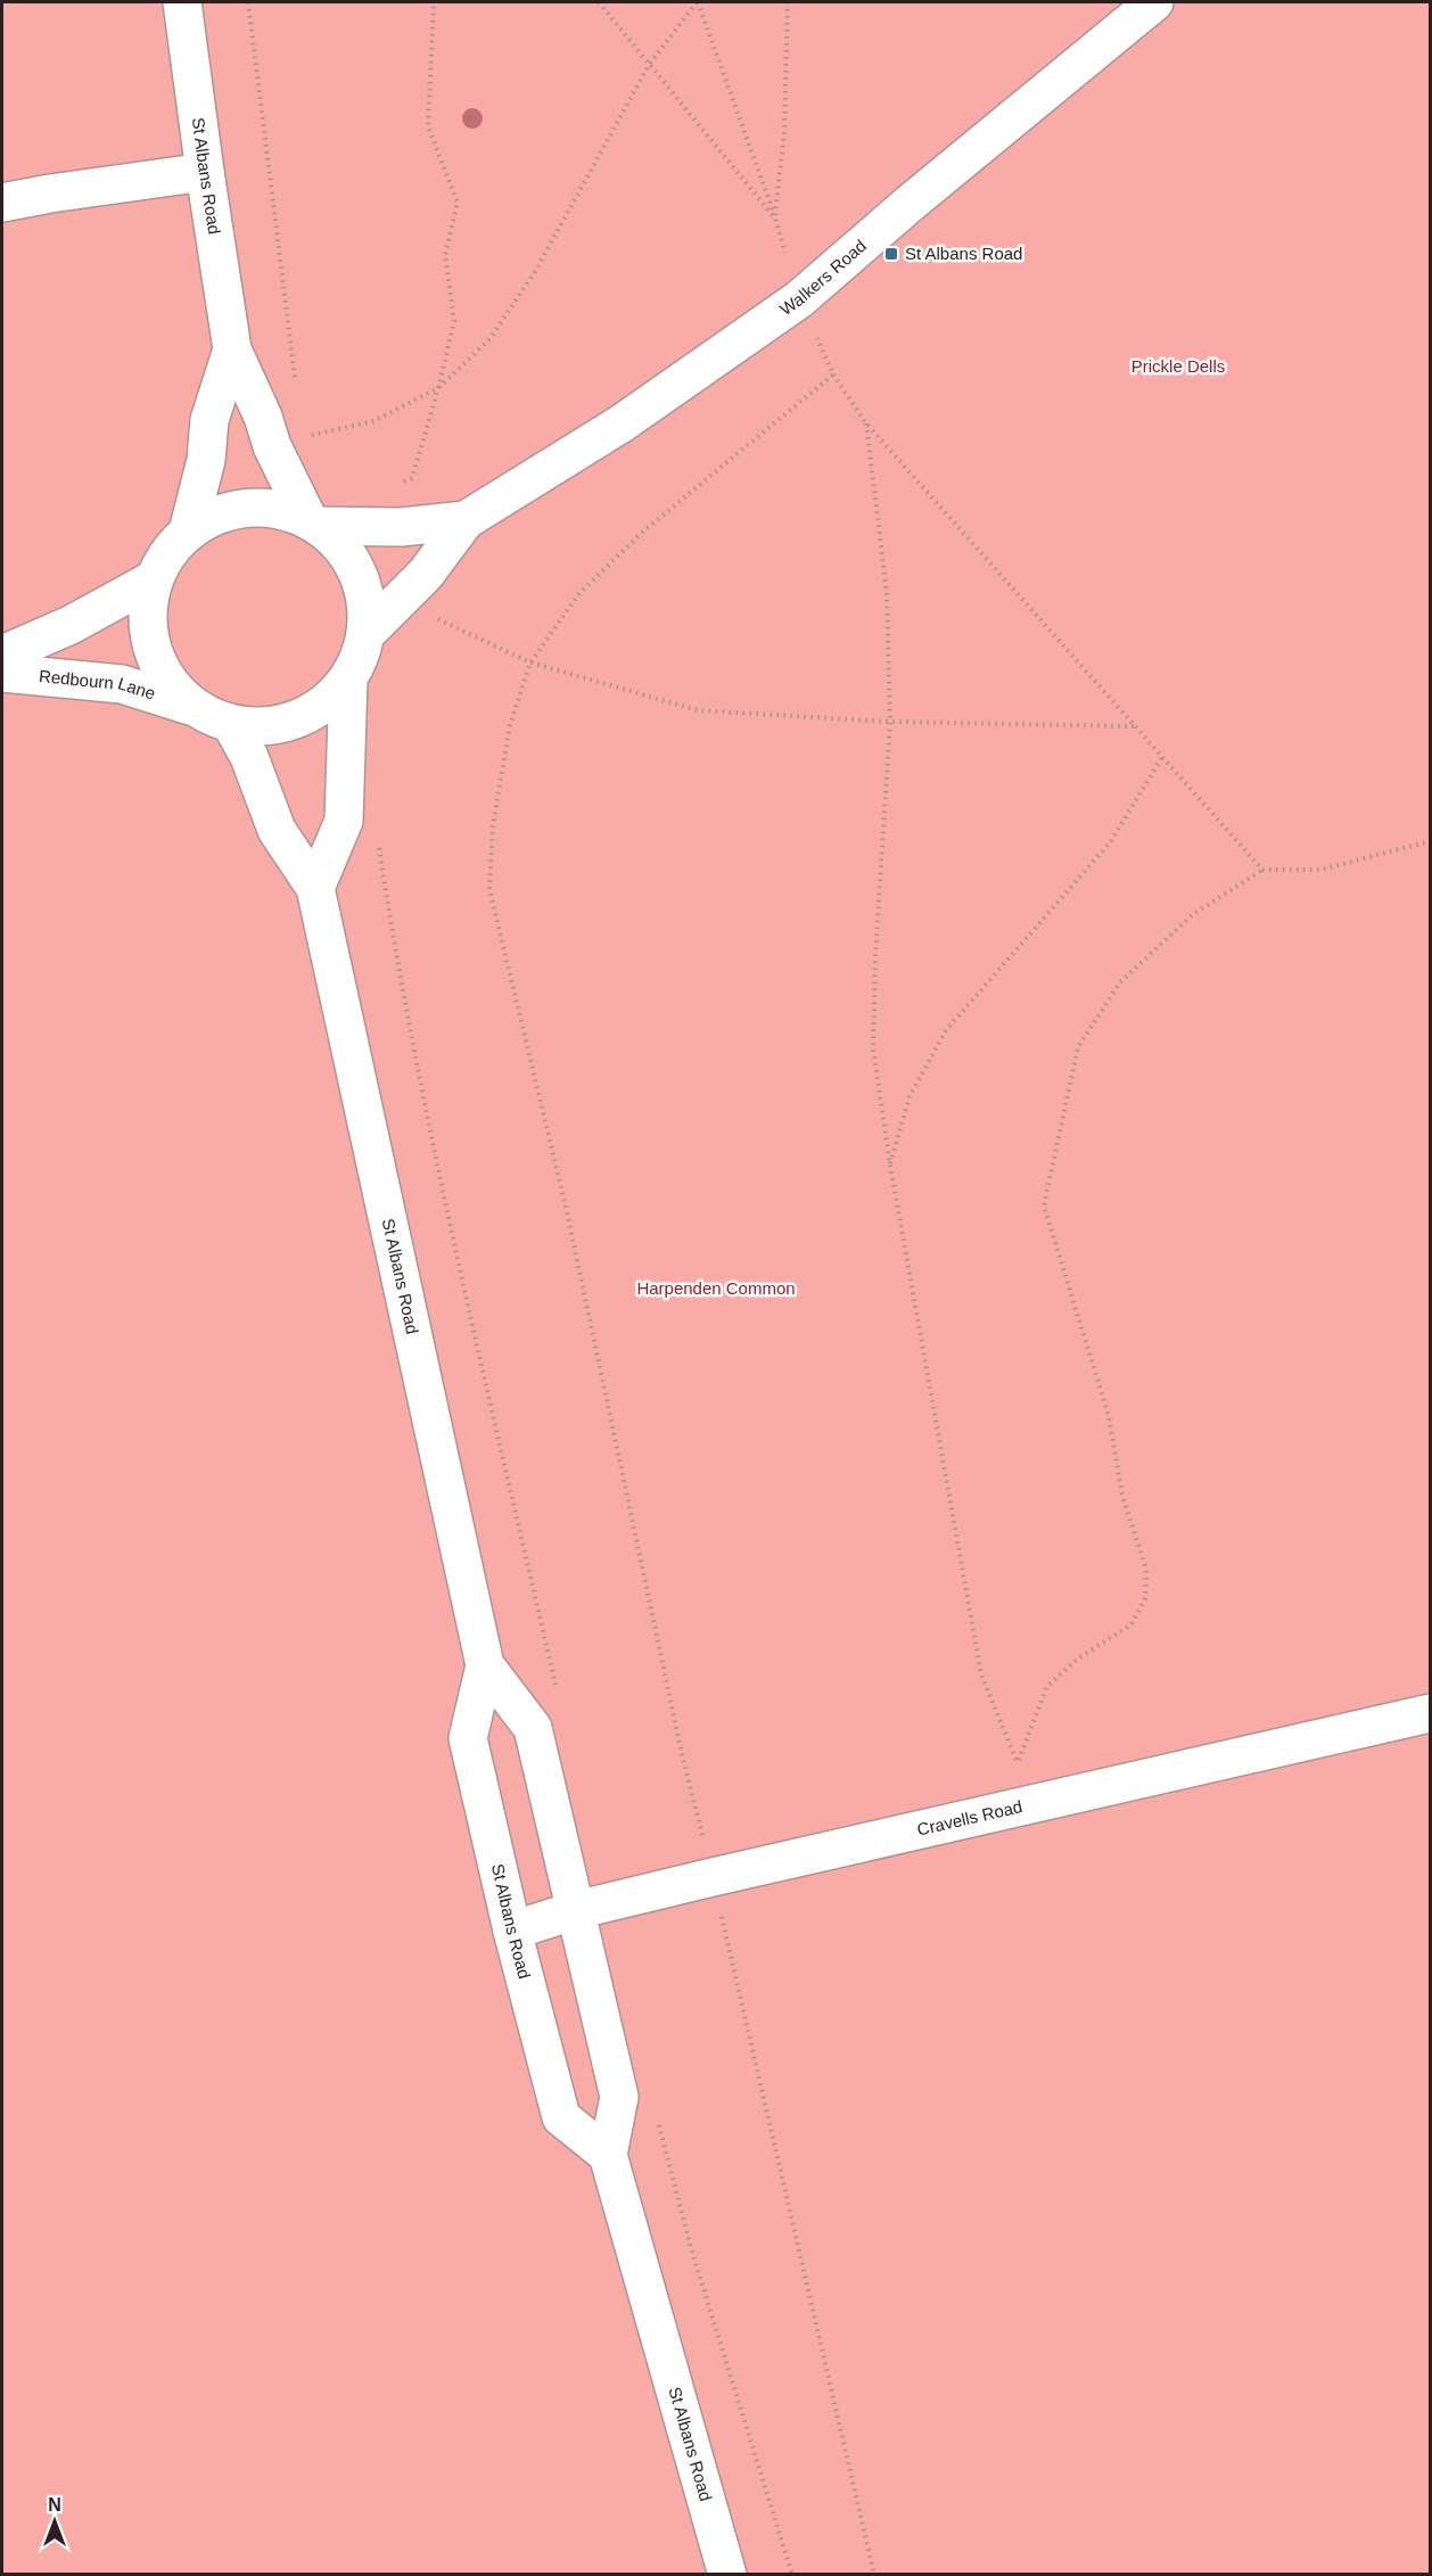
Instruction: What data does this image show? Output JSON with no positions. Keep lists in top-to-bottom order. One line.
{"streets":{"main road":["St Albans Road","Walkers Road","Redbourn Lane","Cravells Road"]},"crossings":[["St Albans Road","Walkers Road"],["St Albans Road","Redbourn Lane"],["St Albans Road","Cravells Road"],["Walkers Road","Redbourn Lane"]],"parks":["Prickle Dells","Harpenden Common"],"places":{"transit":["St Albans Road"]},"north":"top"}
